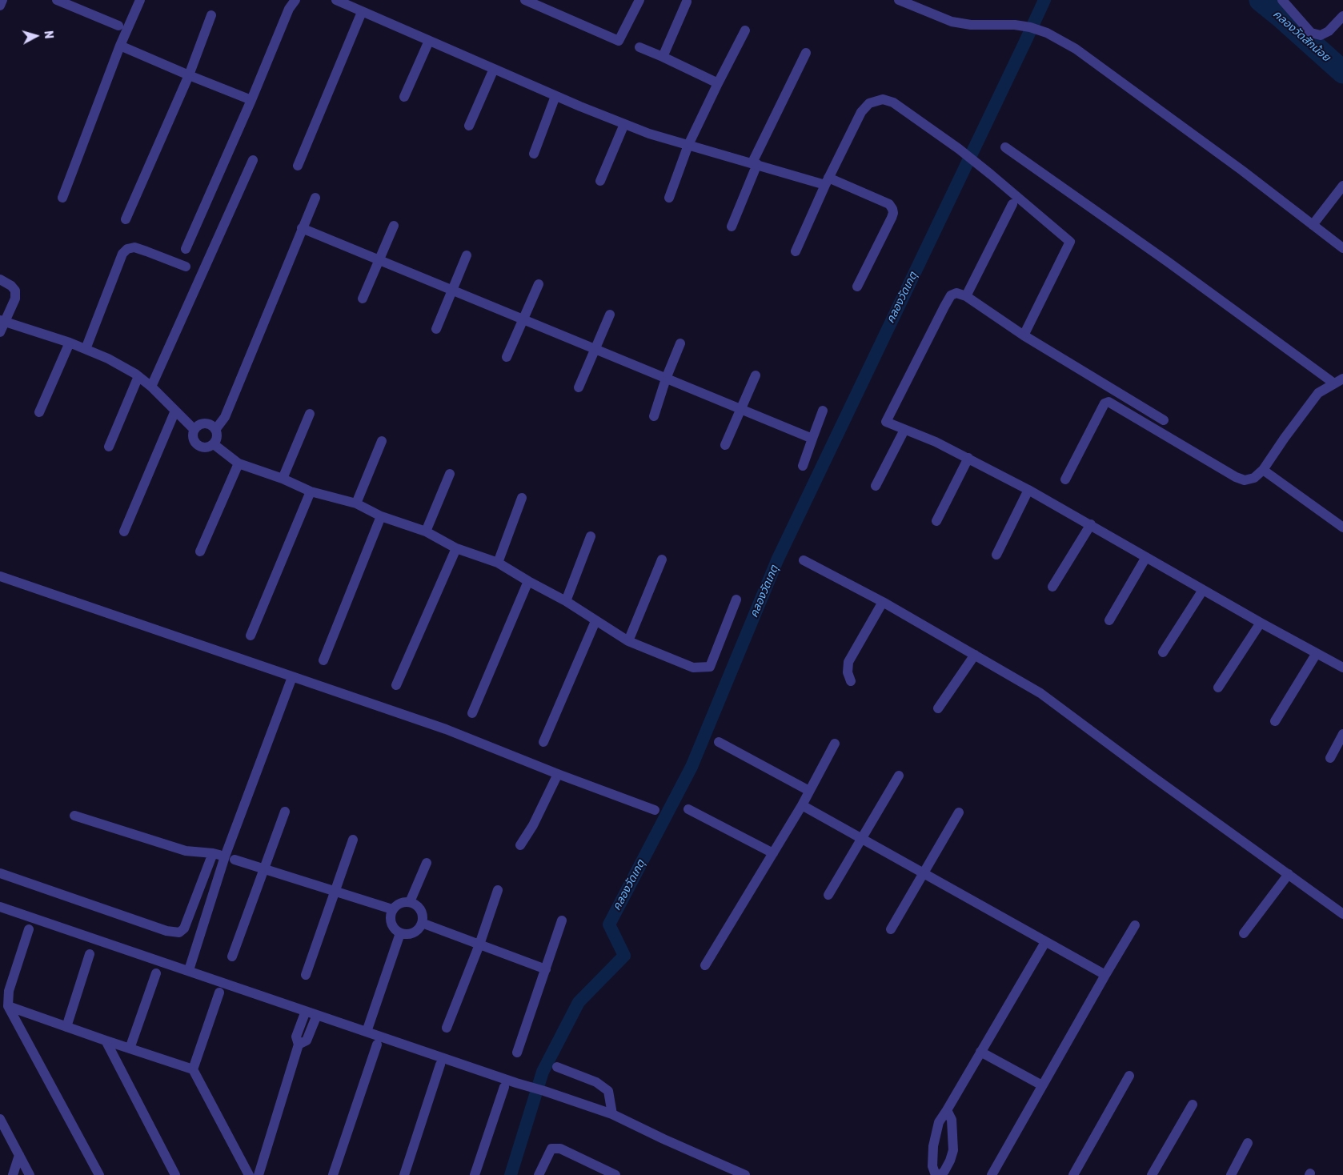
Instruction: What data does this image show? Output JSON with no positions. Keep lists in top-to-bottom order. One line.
{"water":["คลองวัดสักน้อย","คลองวัดเกตุ"],"north":"right"}
